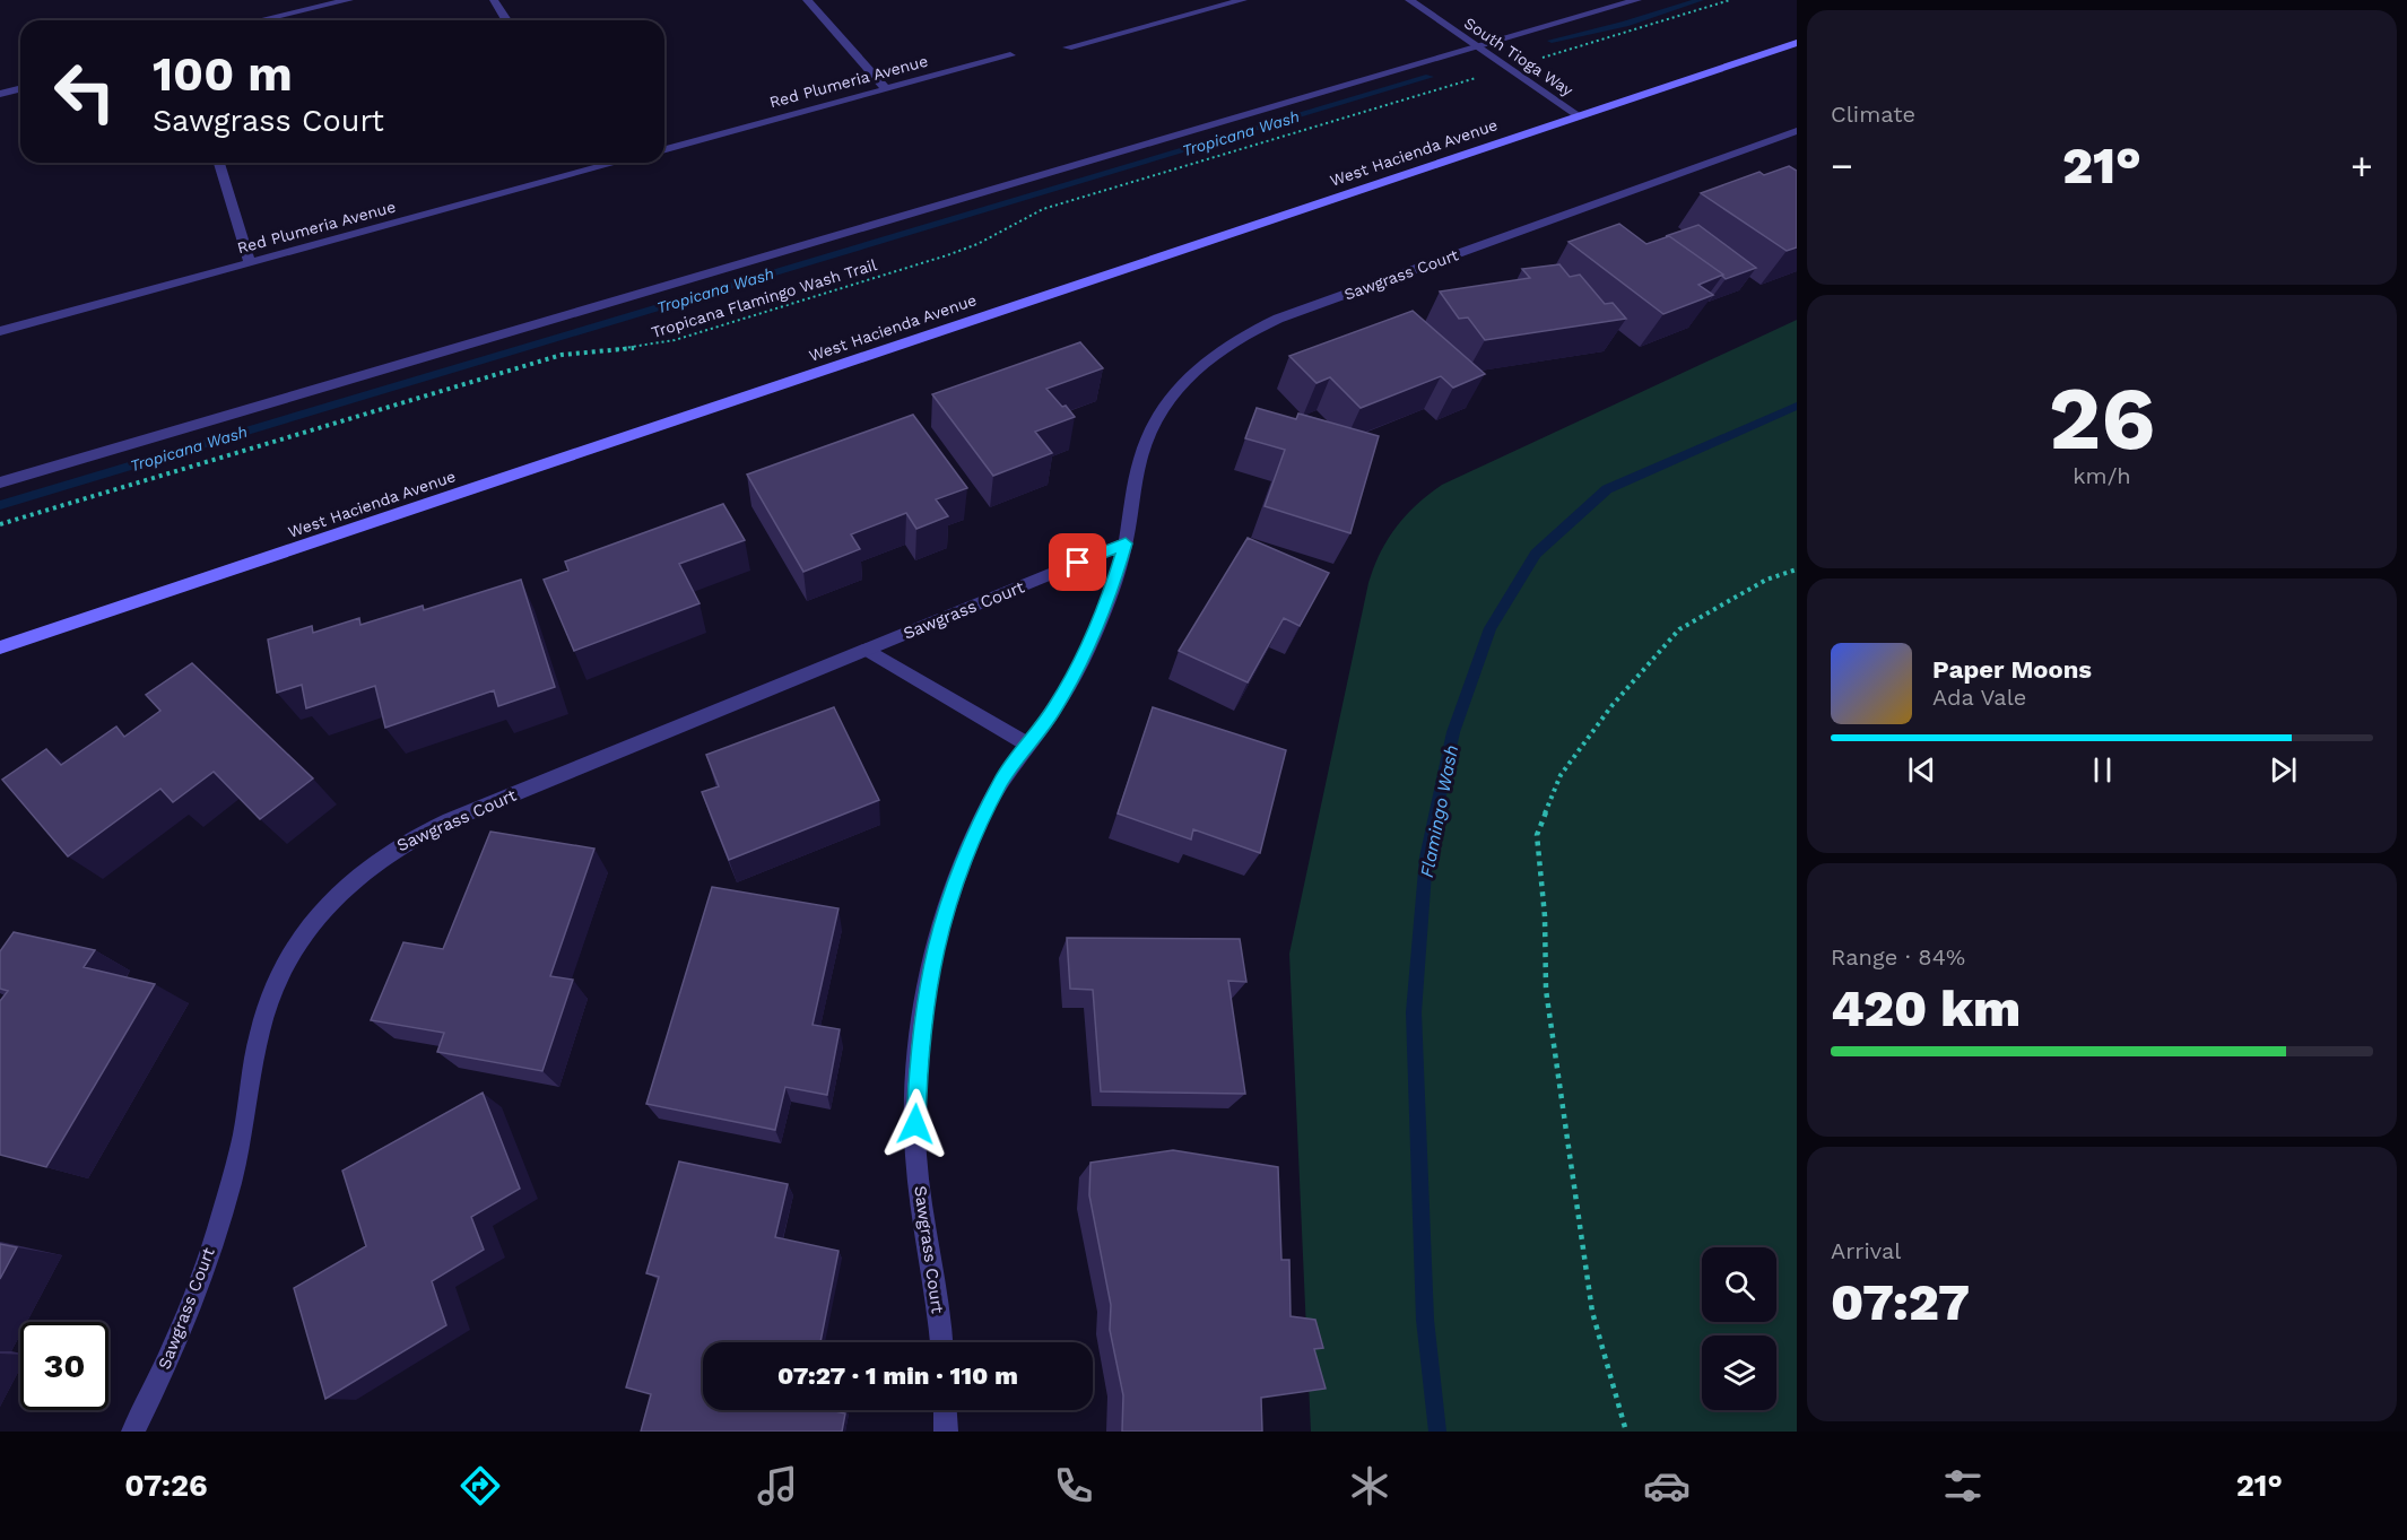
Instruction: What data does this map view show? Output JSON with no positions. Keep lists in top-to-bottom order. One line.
{"streets":{"main road":["West Hacienda Avenue"],"street":["South Tioga Way","Red Plumeria Avenue","Sawgrass Court"],"path":["Tropicana Flamingo Wash Trail"]},"crossings":[["South Tioga Way","West Hacienda Avenue"]],"water":["Tropicana Wash","Flamingo Wash"],"page":{"tile":["Climate",["26","km/h"],["Range · 84%","420 km"],["Arrival","07:27"]],"turn":["100 m","Sawgrass Court"],"heat":["−","21°","+"],"song":["Paper Moons","Ada Vale"],"limit":"30","trip":"07:27 · 1 min · 110 m","tabs":["07:26","21°"]}}
